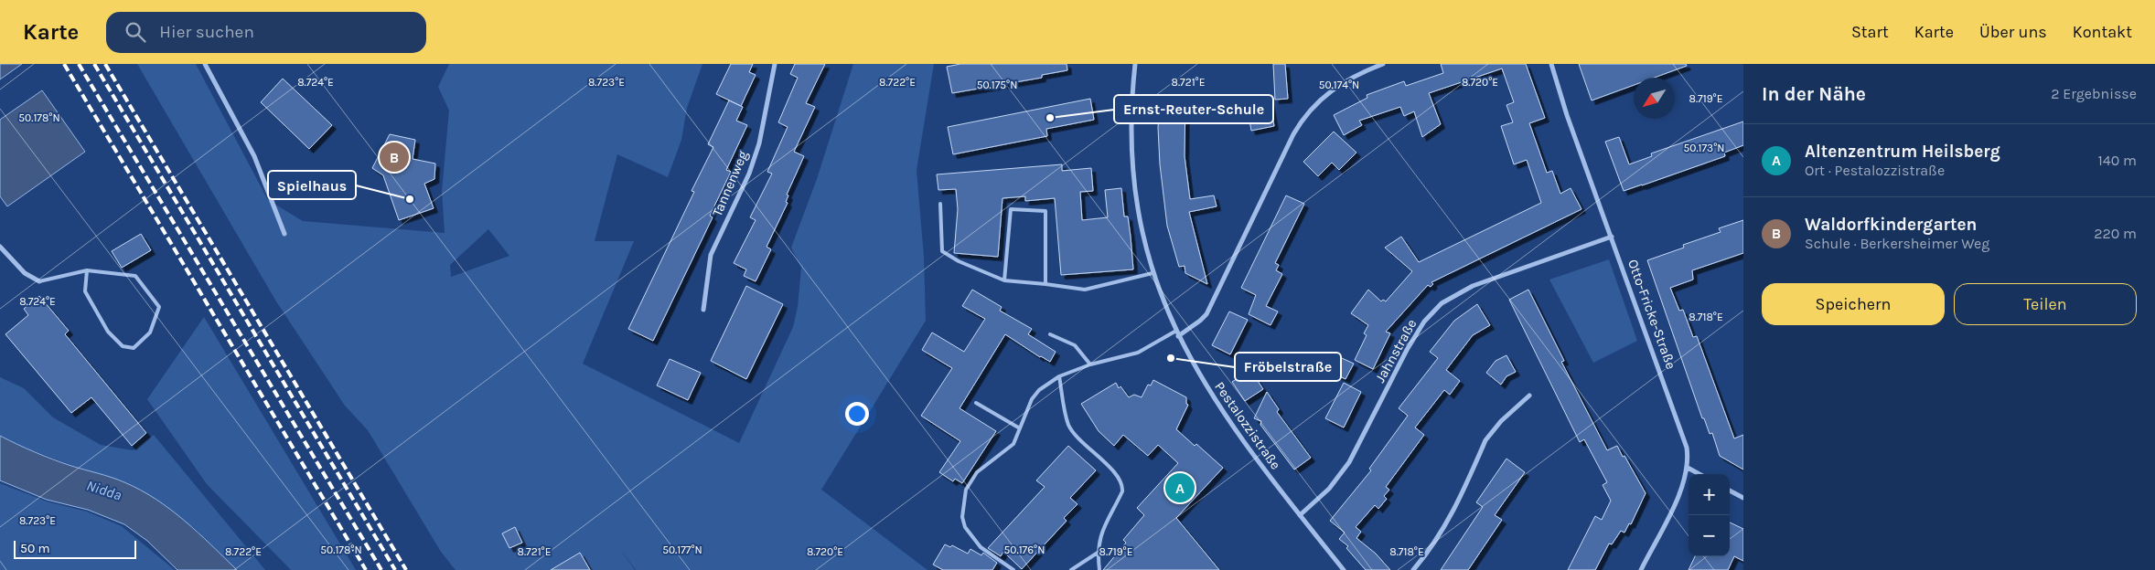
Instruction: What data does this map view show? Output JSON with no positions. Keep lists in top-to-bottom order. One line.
{"streets":{"street":["Tannenweg","Otto-Fricke-Straße","Jahnstraße","Pestalozzistraße"]},"crossings":[["Otto-Fricke-Straße","Jahnstraße"],["Jahnstraße","Pestalozzistraße"]],"water":["Nidda"],"places":["Ernst-Reuter-Schule","Spielhaus","Fröbelstraße"],"scale_bar":"50 m","north":"bottom left","page":{"header":"Karte","search":"Hier suchen","nav":["Start","Karte","Über uns","Kontakt"],"heading":["In der Nähe","2 Ergebnisse"],"list":[{"mark":"A","name":"Altenzentrum Heilsberg","note":"Ort · Pestalozzistraße","value":"140 m"},{"mark":"B","name":"Waldorfkindergarten","note":"Schule · Berkersheimer Weg","value":"220 m"}],"pins":["B","A"],"buttons":["Speichern","Teilen"],"map_buttons":["+","−"],"scale":"50 m"},"coordinates":["8.723°E","8.722°E","8.721°E","8.720°E","8.724°E","50.175°N","50.174°N","8.719°E","50.178°N","50.173°N","8.718°E","50.177°N","50.176°N"]}
